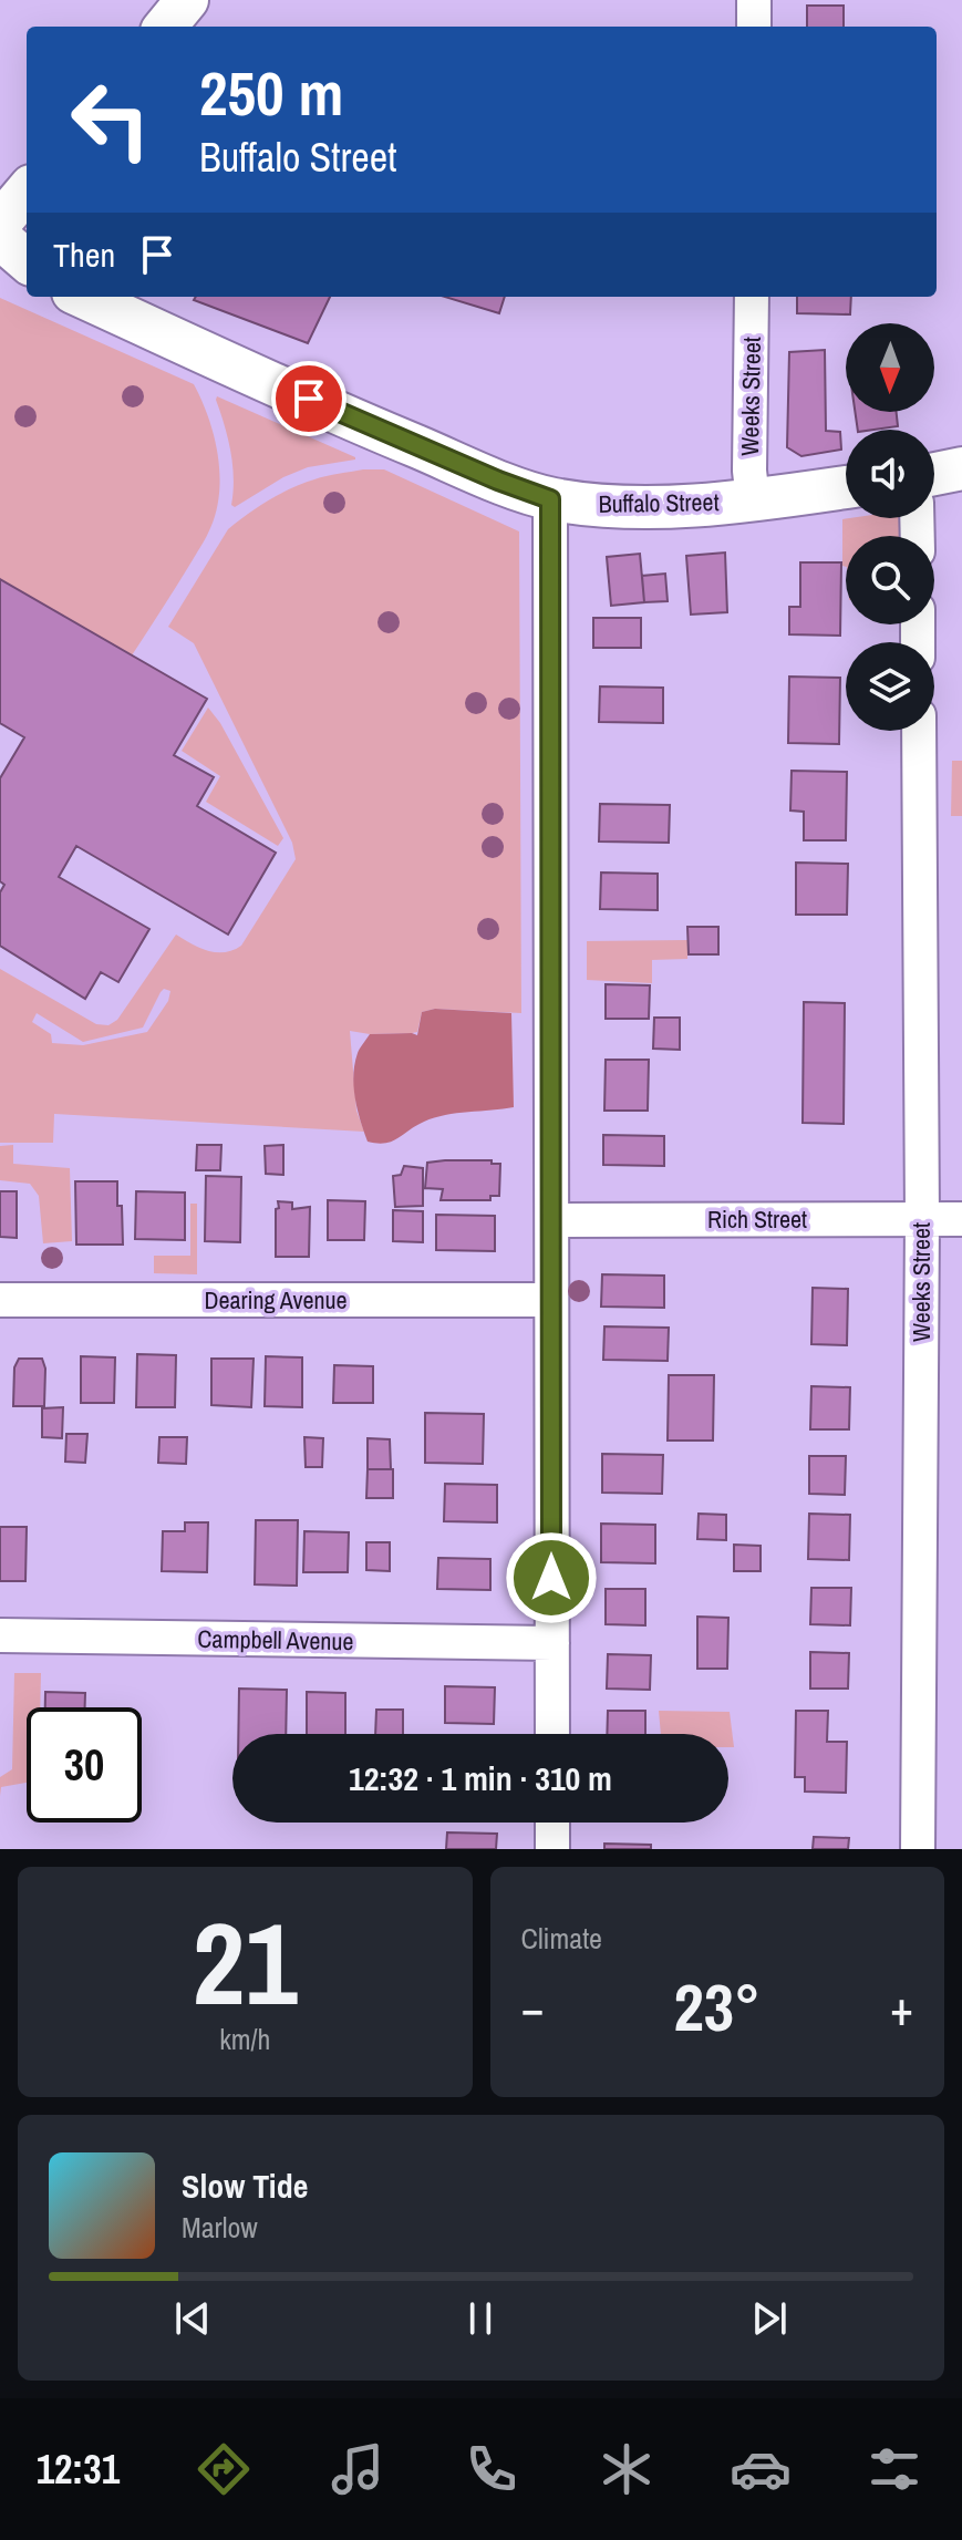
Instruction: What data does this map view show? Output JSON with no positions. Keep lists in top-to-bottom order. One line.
{"streets":{"street":["Weeks Street","Buffalo Street","Rich Street","Dearing Avenue","Campbell Avenue"]},"crossings":[["Weeks Street","Buffalo Street"],["Weeks Street","Rich Street"]],"north":"bottom","page":{"turn":["250 m","Buffalo Street"],"then":"Then","limit":"30","trip":"12:32 · 1 min · 310 m","tile":[["21","km/h"],"Climate"],"heat":["−","23°","+"],"song":["Slow Tide","Marlow"],"tabs":"12:31"}}
